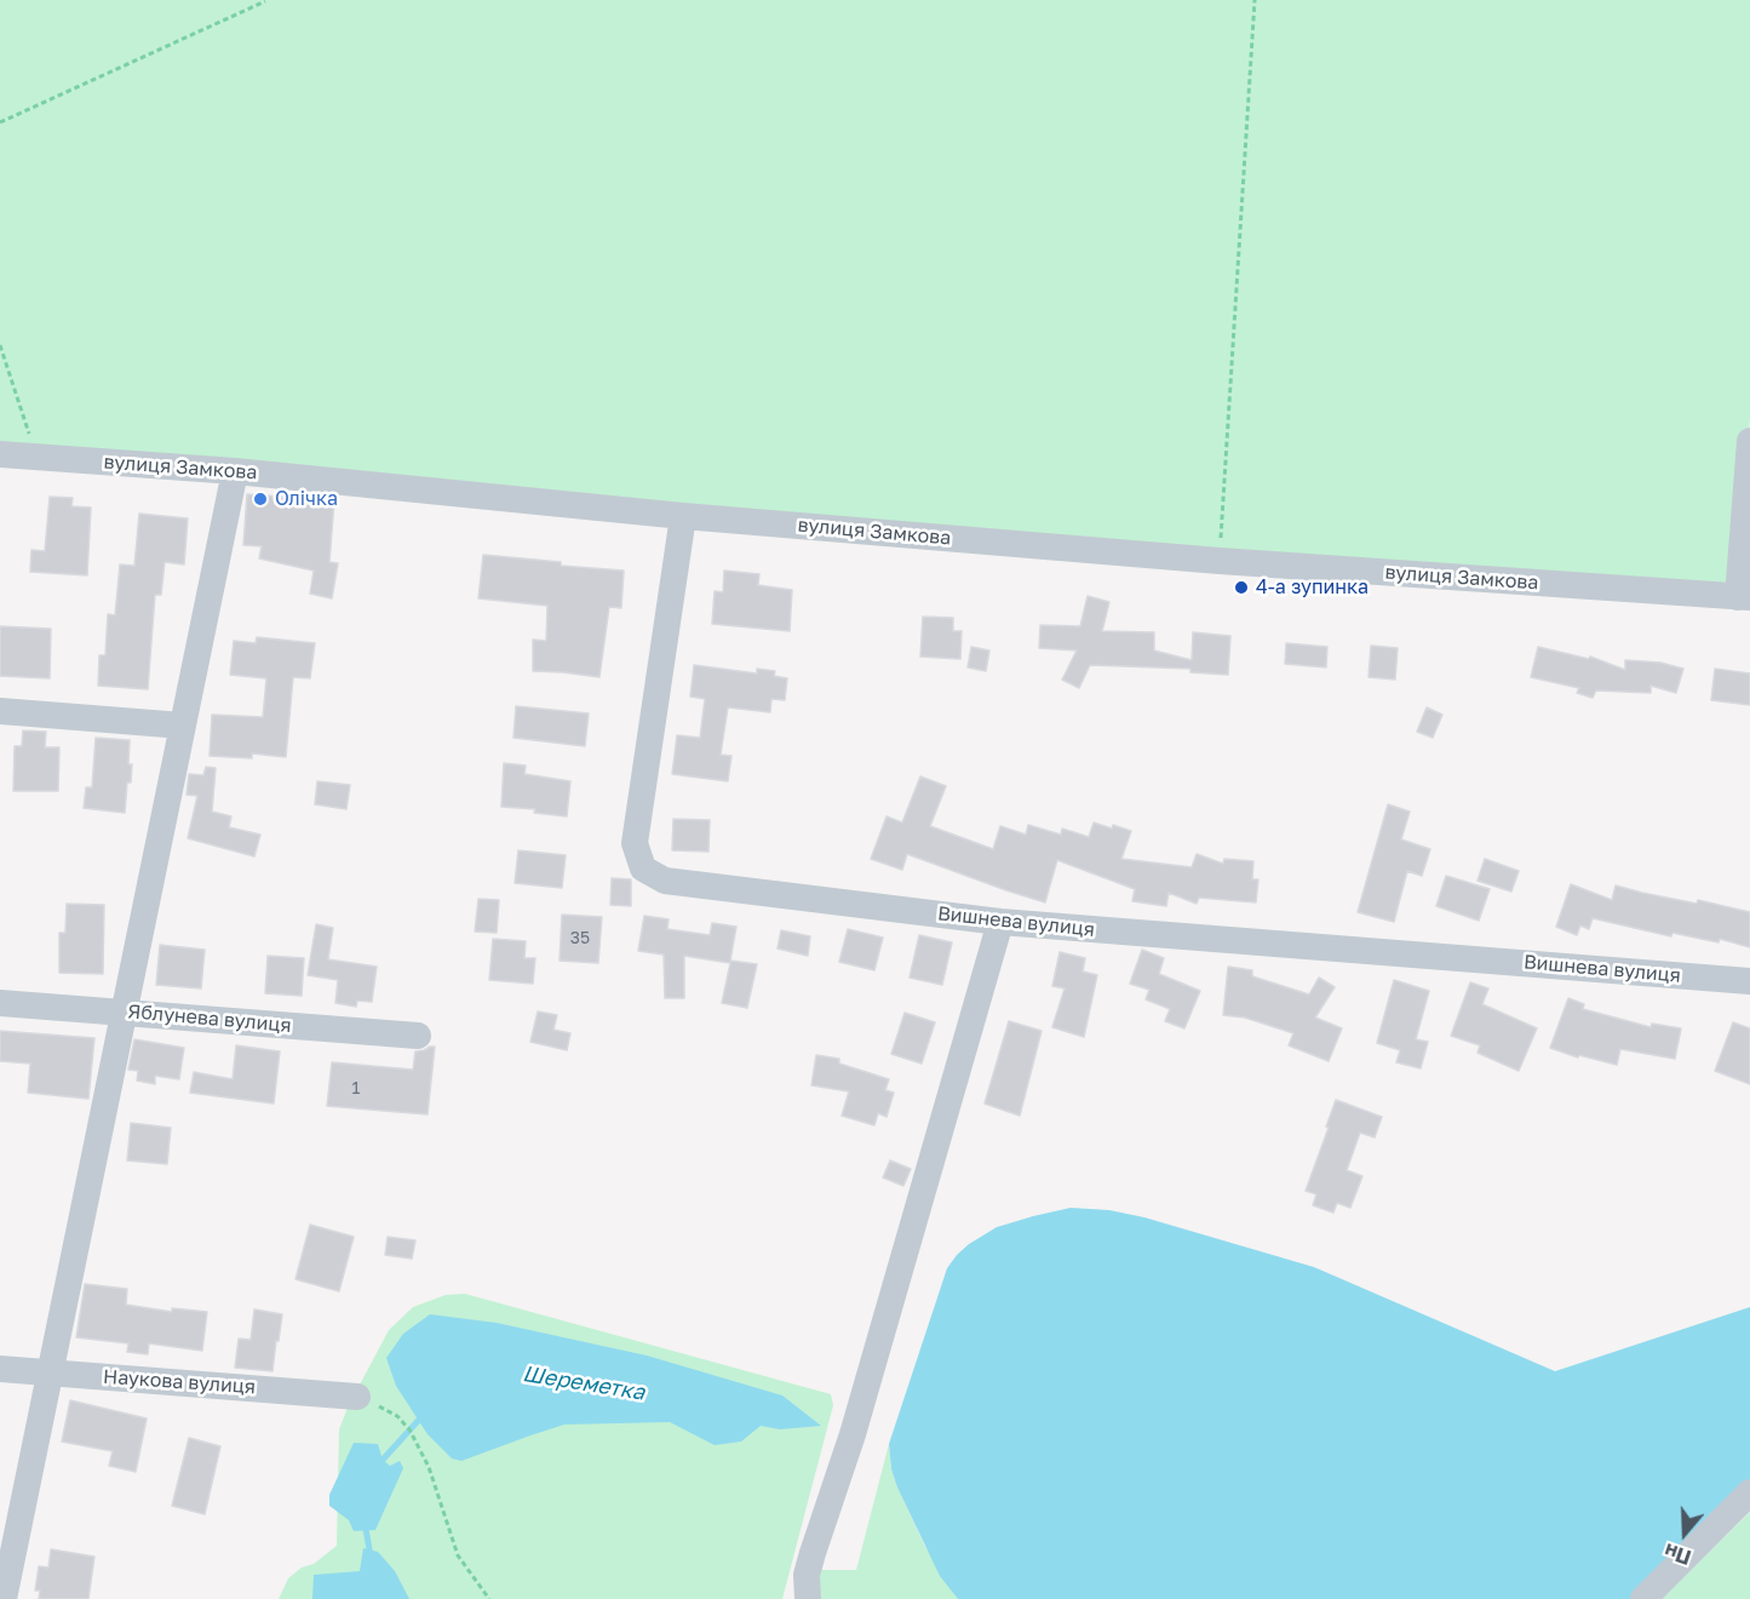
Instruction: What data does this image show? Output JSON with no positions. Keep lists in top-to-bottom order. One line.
{"streets":{"street":["вулиця Замкова","Вишнева вулиця","Яблунева вулиця","Наукова вулиця"]},"crossings":[["вулиця Замкова","Вишнева вулиця"]],"water":["Шереметка"],"places":["Олічка","4-а зупинка"],"house_numbers":["35","1"],"north":"bottom"}
